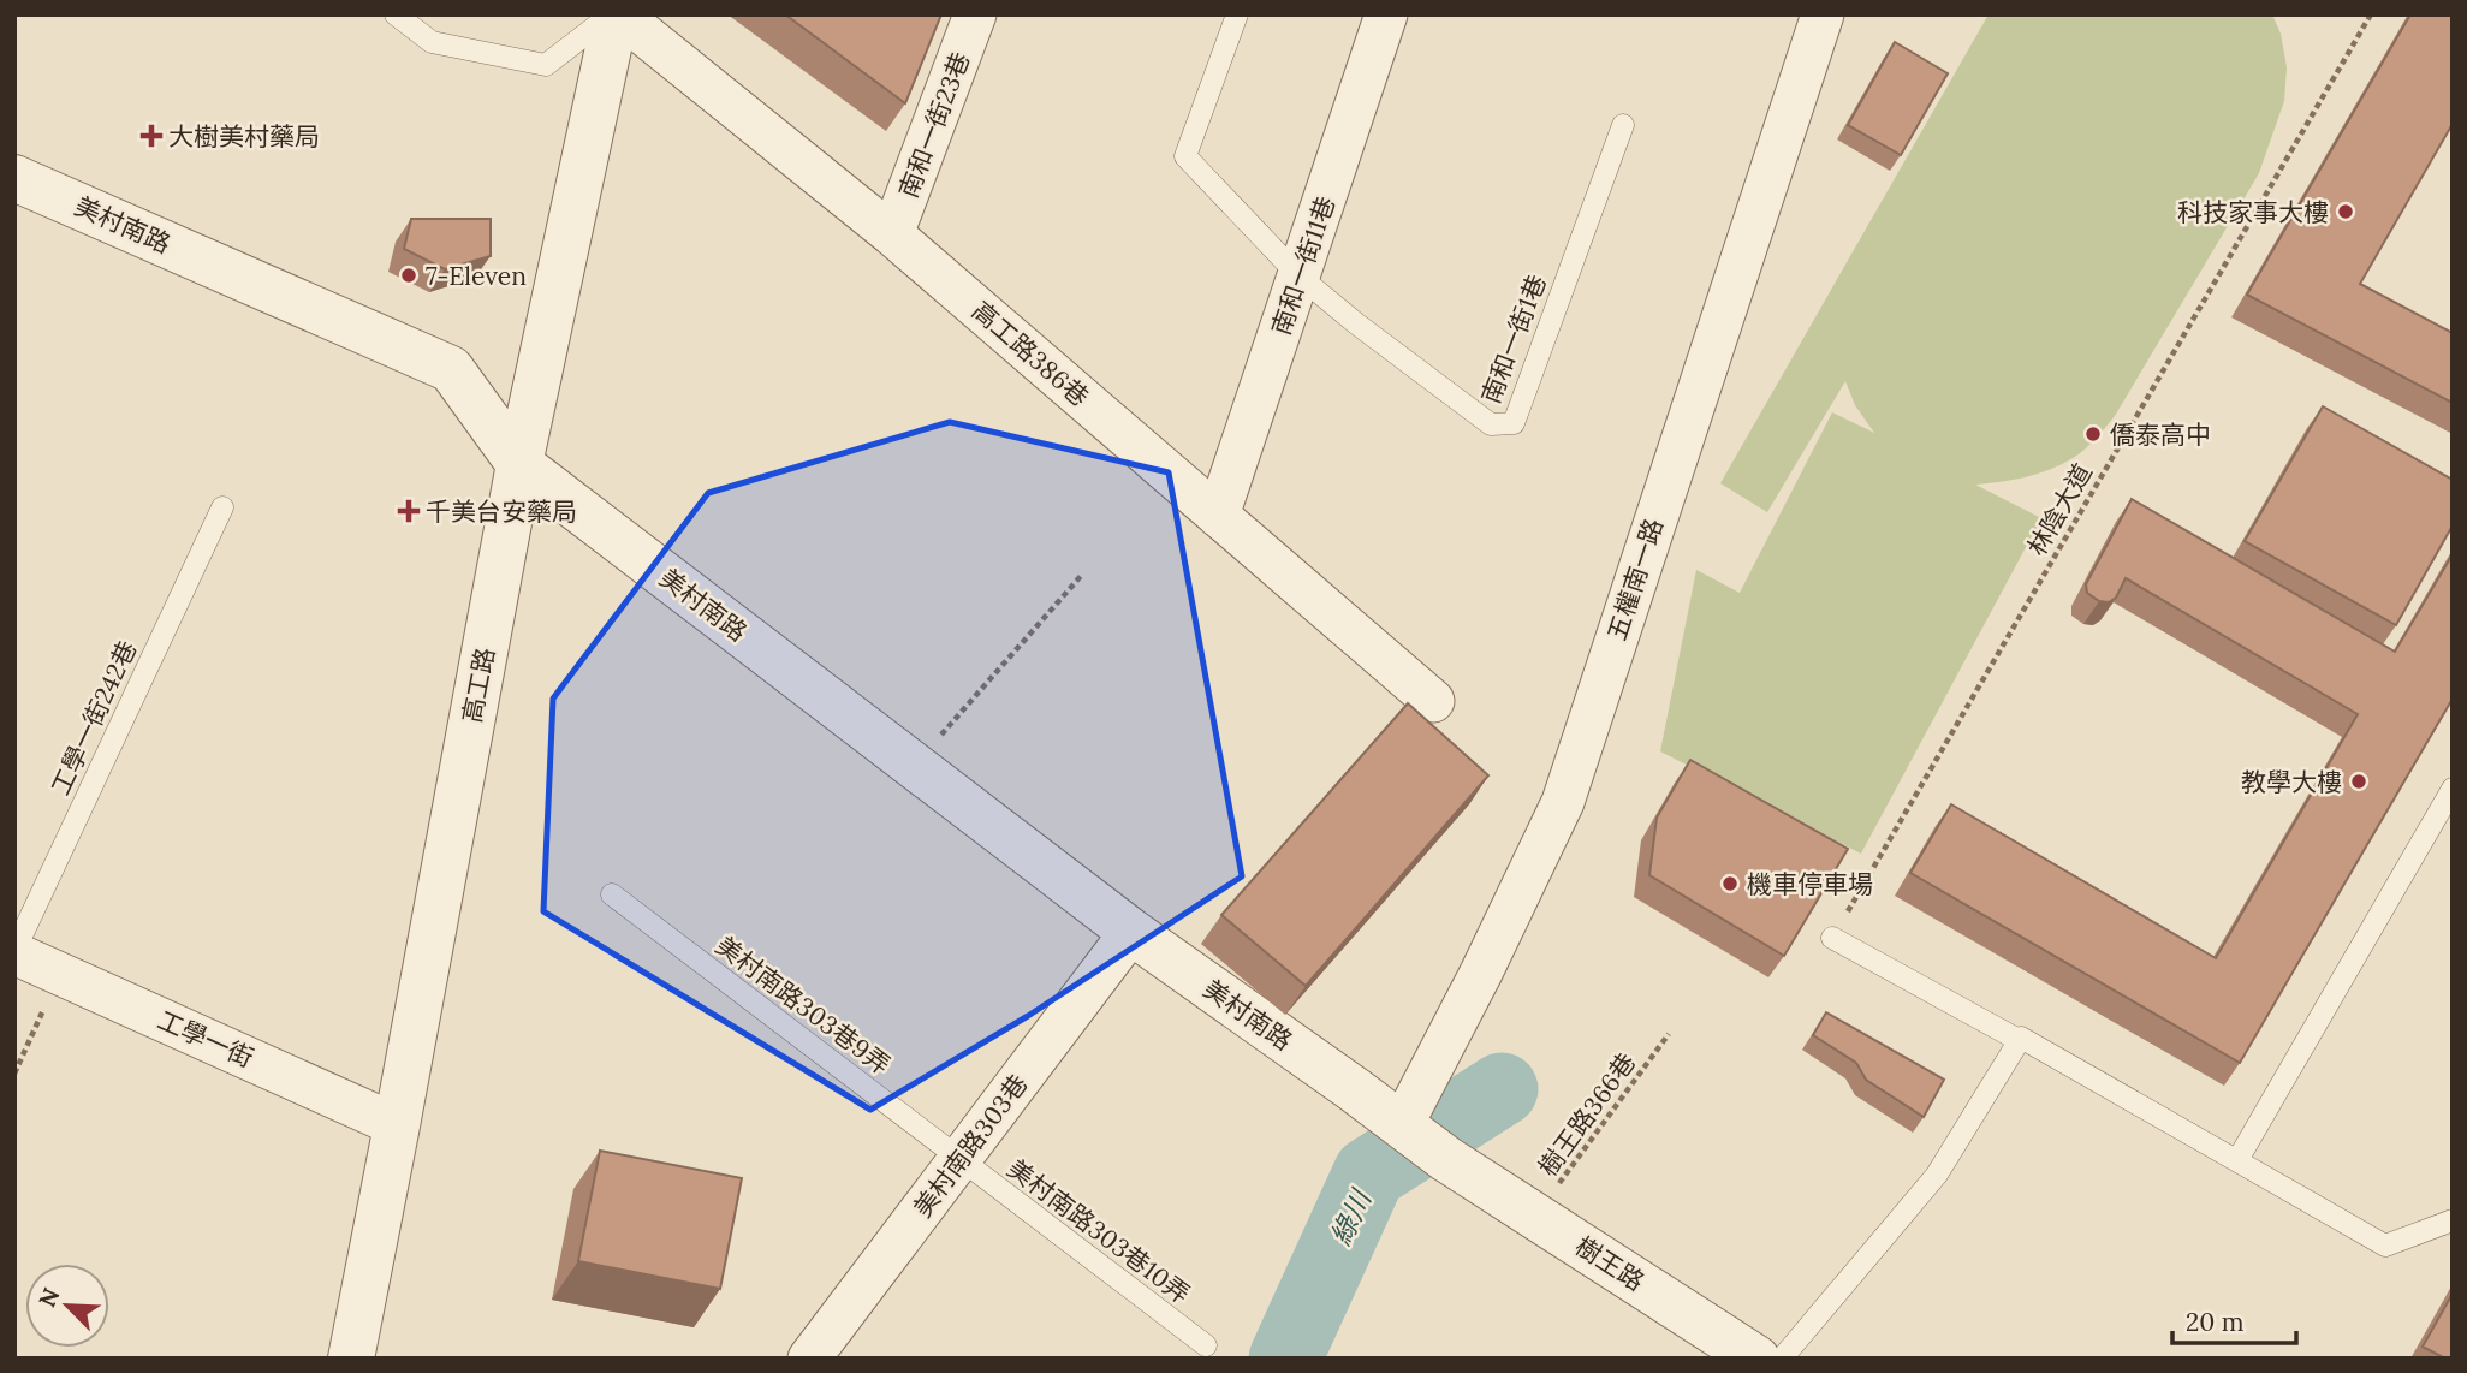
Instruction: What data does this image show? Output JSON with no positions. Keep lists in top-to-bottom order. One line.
{"streets":{"street":["南和一街23巷","美村南路","南和一街11巷","高工路386巷","五權南一路","高工路","工學一街","美村南路303巷","樹王路"],"lane":["南和一街1巷","工學一街242巷","美村南路303巷9弄","美村南路303巷10弄"],"path":["林陰大道","樹王路366巷"]},"crossings":[["南和一街23巷","高工路386巷"],["美村南路","五權南一路"],["美村南路","高工路"],["美村南路","美村南路303巷"],["美村南路","樹王路"],["南和一街11巷","南和一街1巷"],["南和一街11巷","高工路386巷"],["高工路386巷","高工路"],["五權南一路","樹王路"],["高工路","工學一街"],["工學一街242巷","工學一街"],["美村南路303巷9弄","美村南路303巷"],["美村南路303巷9弄","美村南路303巷10弄"],["樹王路366巷","樹王路"],["美村南路303巷","美村南路303巷10弄"]],"water":["綠川"],"places":{"health":["大樹美村藥局","千美台安藥局"],"other":["科技家事大樓","7-Eleven","僑泰高中","教學大樓","機車停車場"]},"scale_bar":"20 m","north":"top left"}
